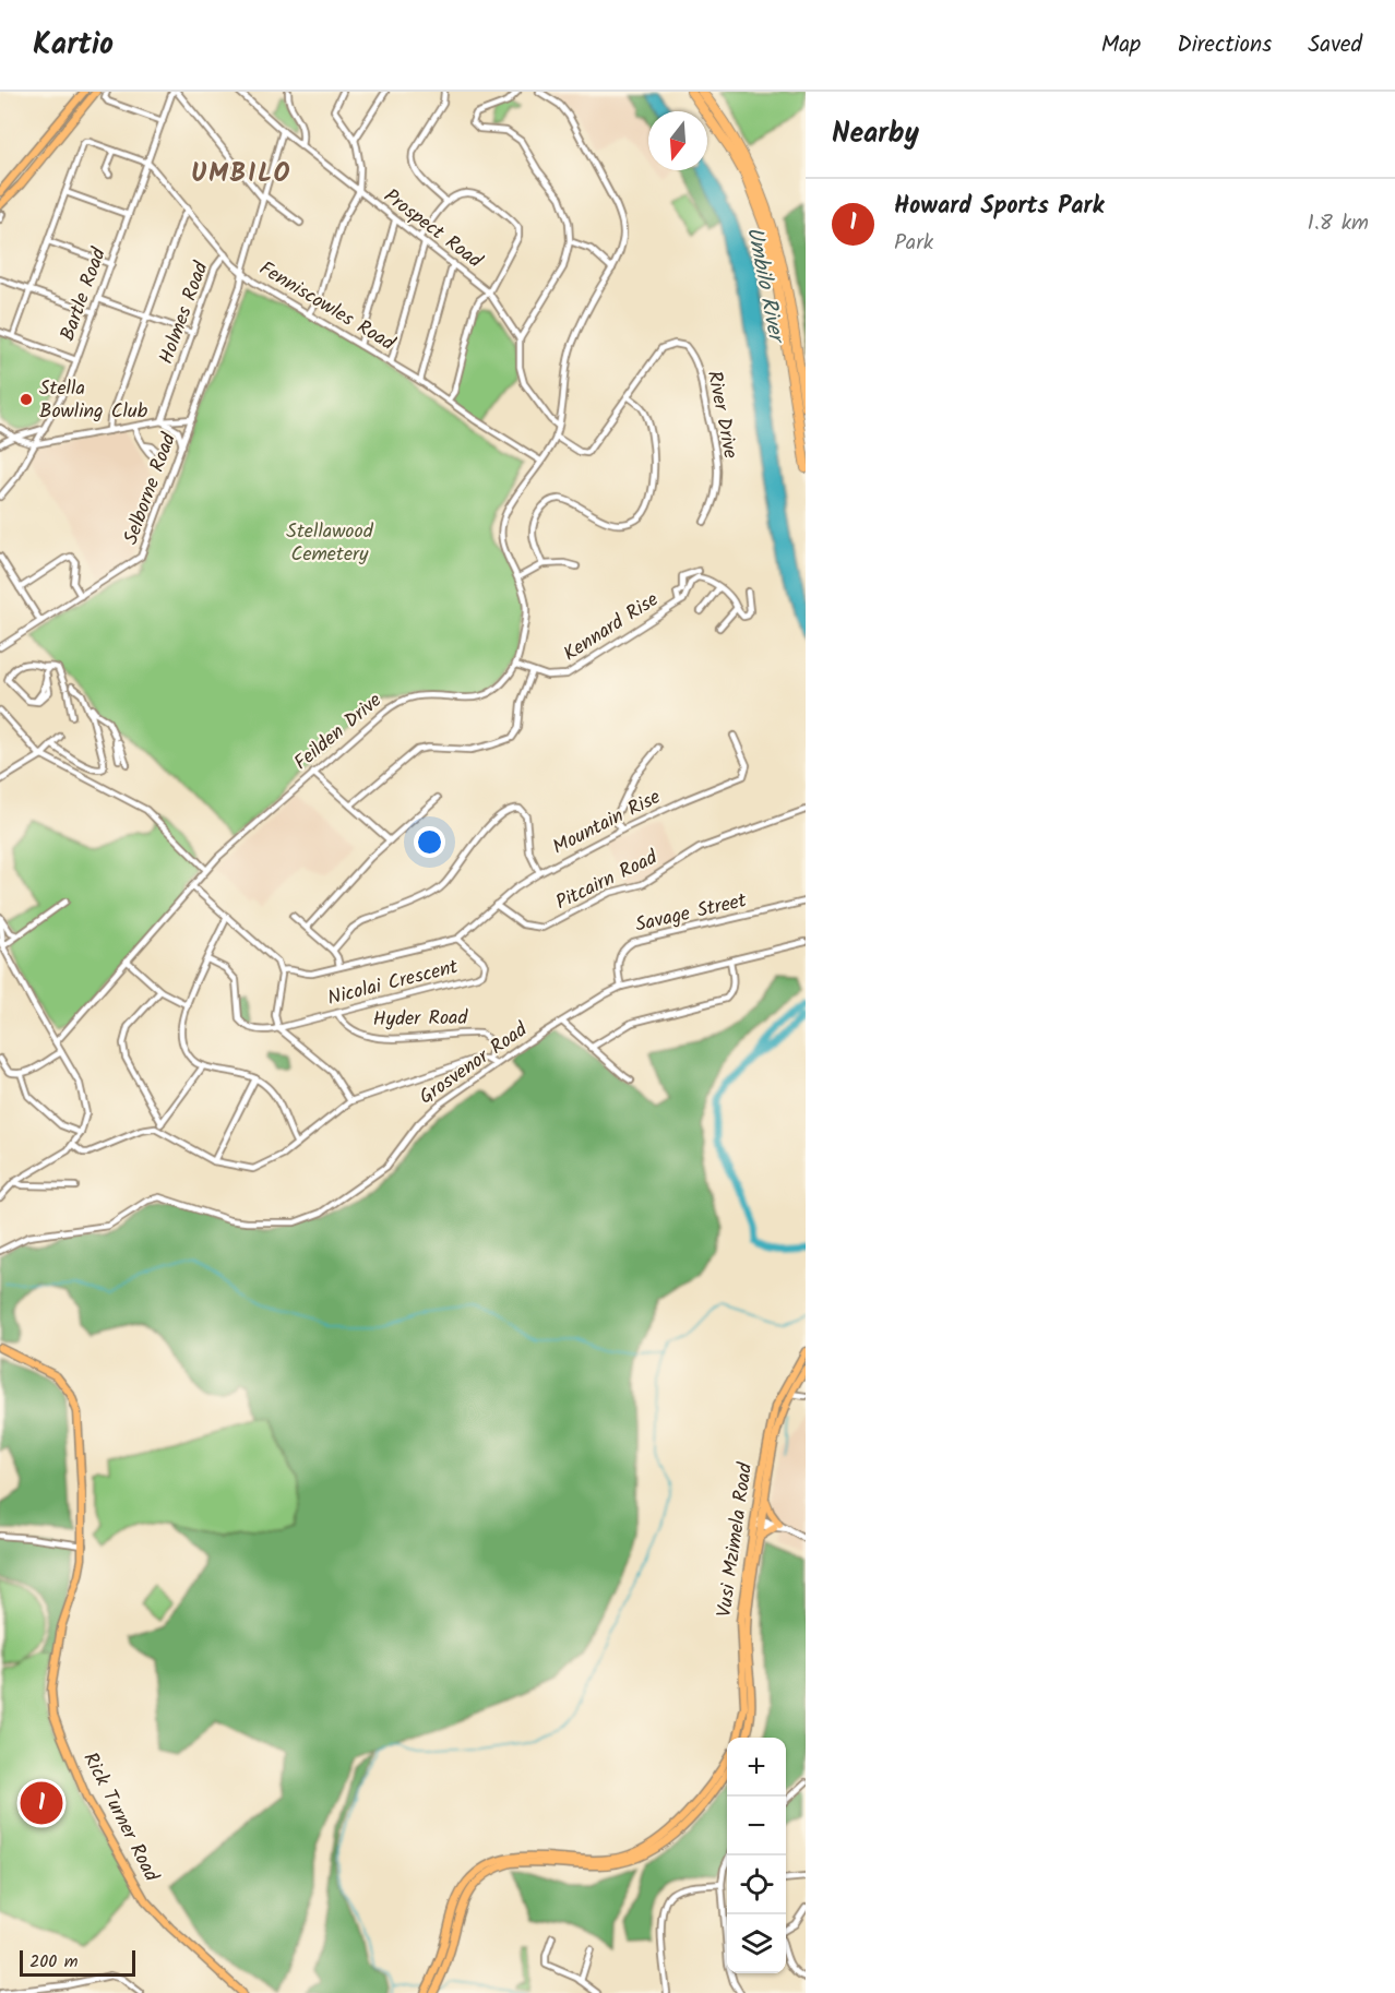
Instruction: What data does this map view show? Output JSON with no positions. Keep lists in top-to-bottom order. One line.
{"streets":{"main road":["Vusi Mzimela Road","Rick Turner Road"],"street":["Prospect Road","Bartle Road","Fenniscowles Road","Holmes Road","River Drive","Selborne Road","Kennard Rise","Feilden Drive","Mountain Rise","Pitcairn Road","Savage Street","Nicolai Crescent","Hyder Road","Grosvenor Road"]},"crossings":[["Prospect Road","Selborne Road"],["Bartle Road","Fenniscowles Road"],["Fenniscowles Road","Holmes Road"],["Fenniscowles Road","Selborne Road"],["Kennard Rise","Feilden Drive"],["Mountain Rise","Pitcairn Road"],["Mountain Rise","Nicolai Crescent"],["Savage Street","Grosvenor Road"],["Nicolai Crescent","Hyder Road"]],"districts":["UMBILO"],"water":["Umbilo River"],"parks":["Stellawood Cemetery"],"places":["Stella Bowling Club"],"scale_bar":"200 m","north":"bottom","page":{"header":"Kartio","nav":["Map","Directions","Saved"],"heading":"Nearby","list":[{"mark":"1","name":"Howard Sports Park","note":"Park","value":"1.8 km"}],"map_buttons":["+","−"],"pins":"1","scale":"200 m"}}
